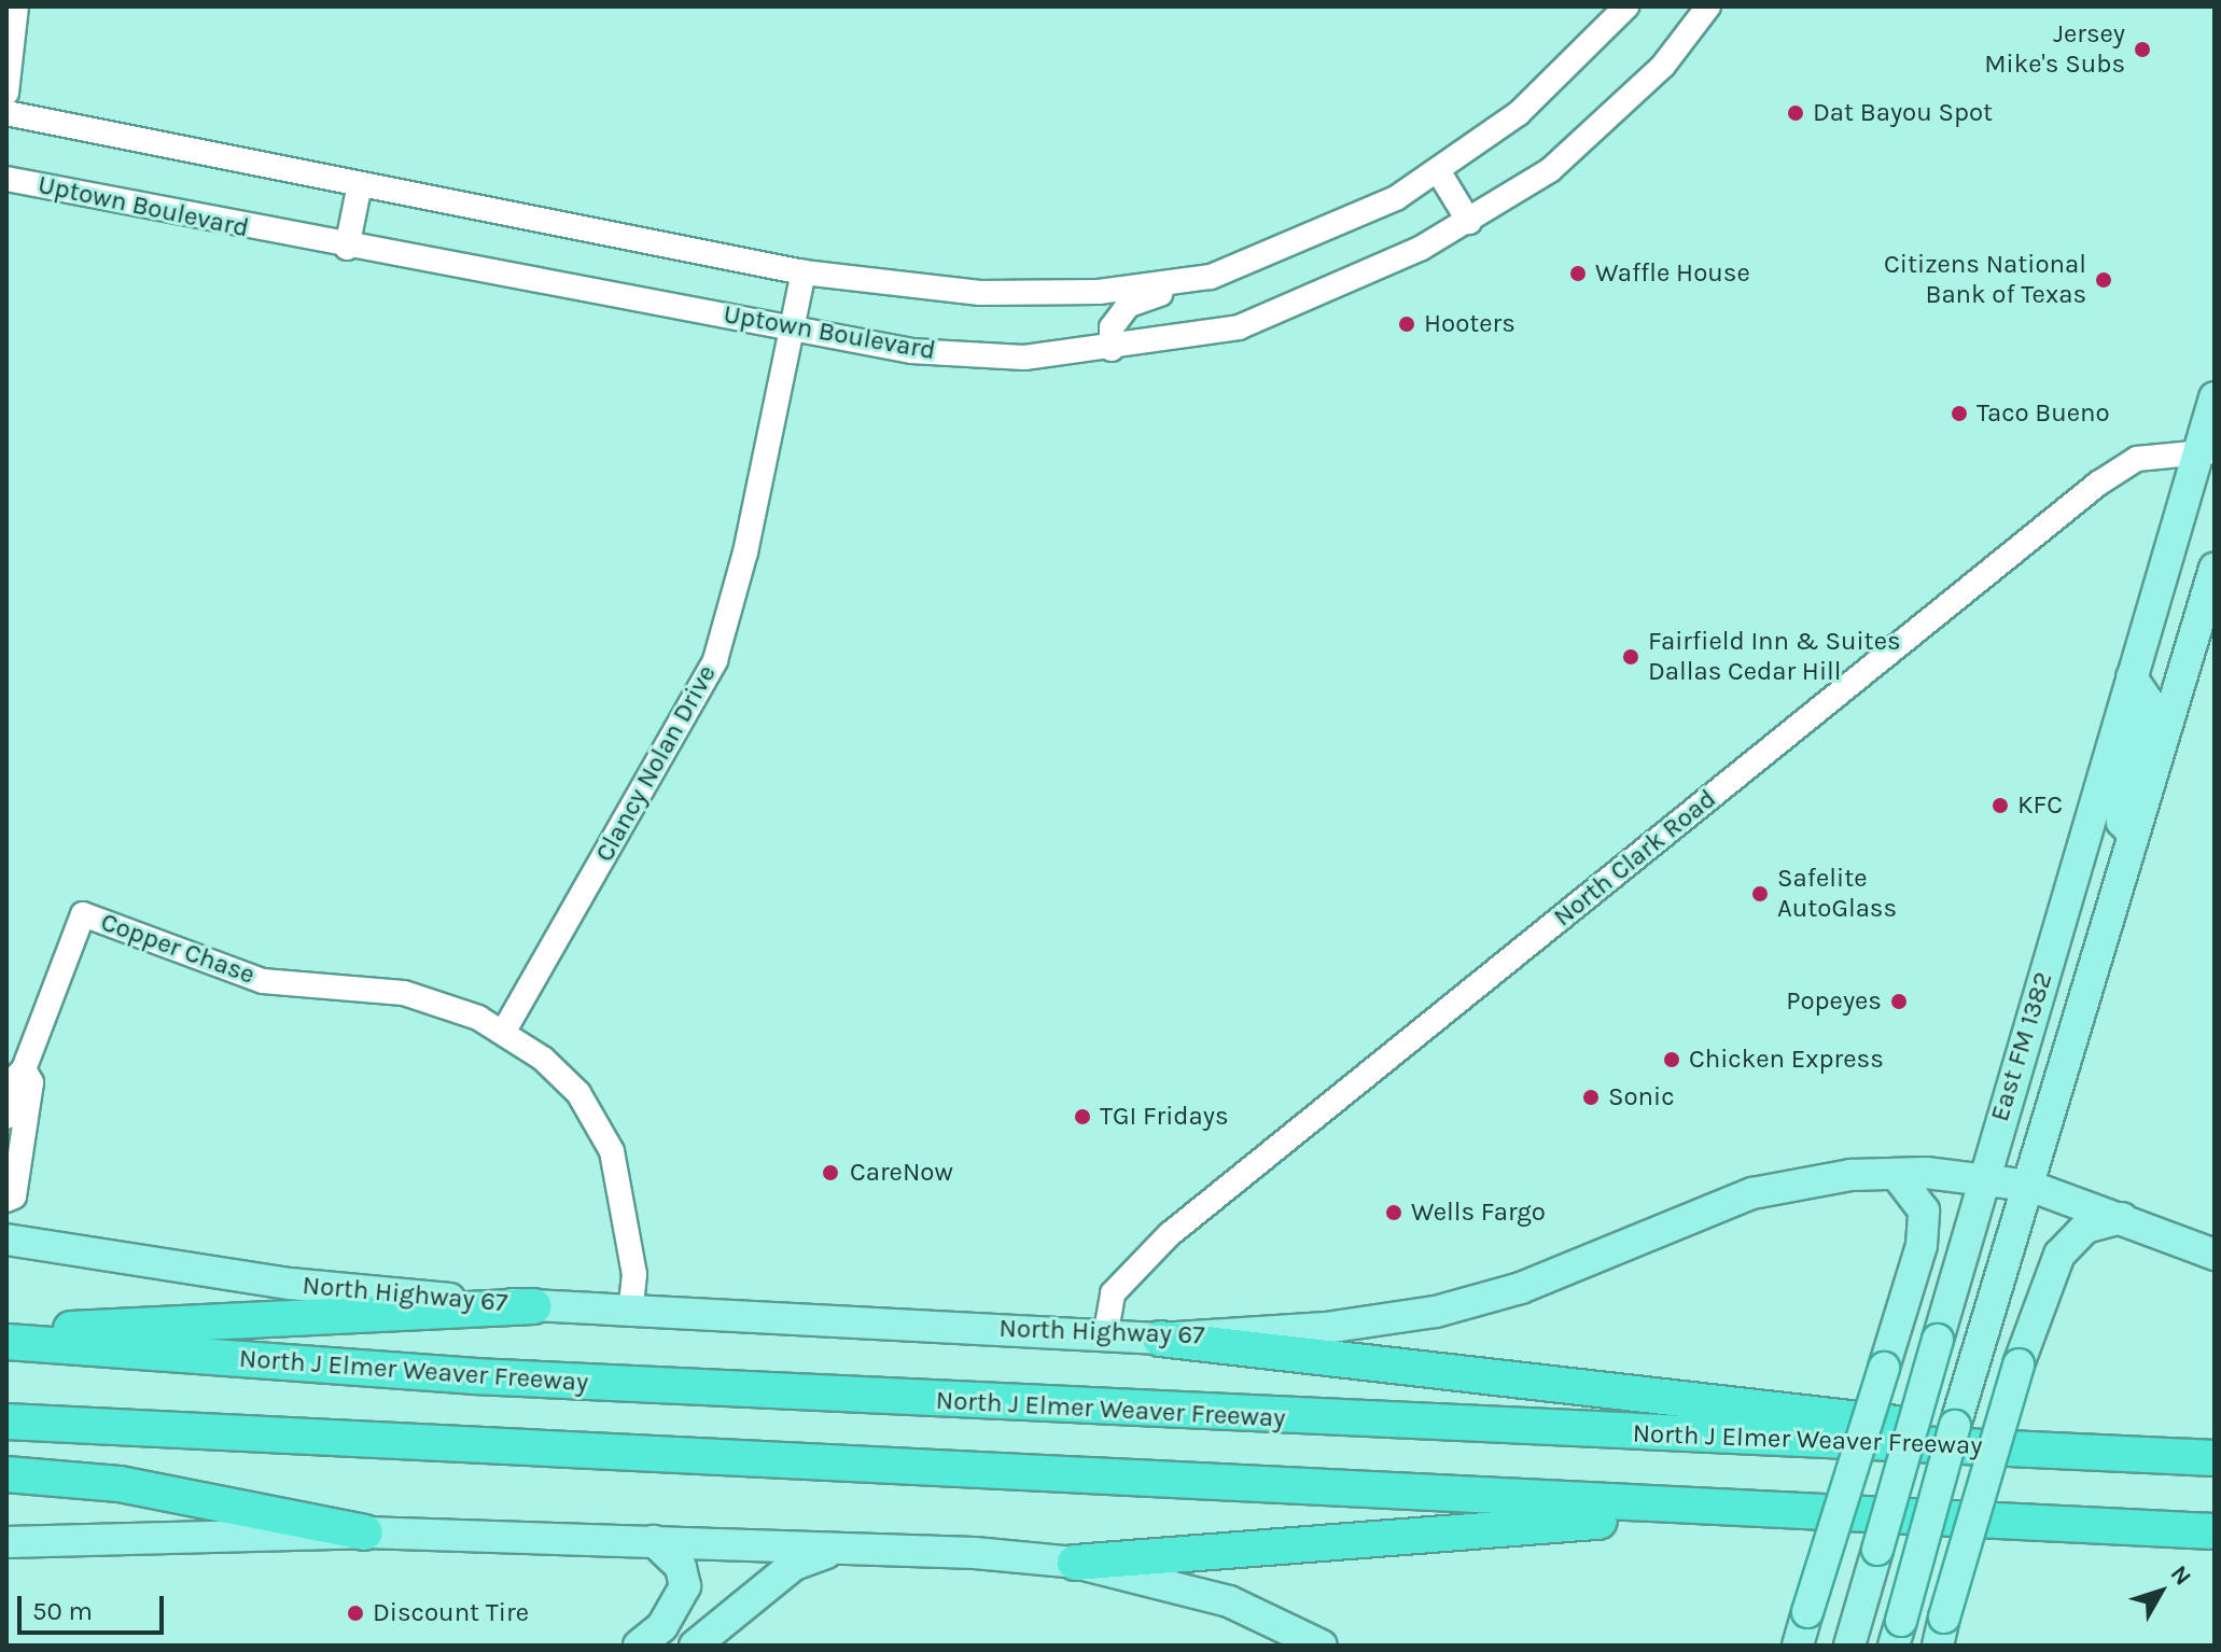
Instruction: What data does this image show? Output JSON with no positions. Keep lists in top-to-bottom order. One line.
{"streets":{"highway":["North J Elmer Weaver Freeway"],"main road":["East FM 1382","North Highway 67"],"street":["Uptown Boulevard","Clancy Nolan Drive","North Clark Road","Copper Chase"]},"crossings":[["Uptown Boulevard","Clancy Nolan Drive"],["Clancy Nolan Drive","Copper Chase"],["North Clark Road","East FM 1382"],["North Clark Road","North Highway 67"],["Copper Chase","North Highway 67"],["East FM 1382","North Highway 67"]],"places":["Jersey Mike's Subs","Dat Bayou Spot","Waffle House","Citizens National Bank of Texas","Hooters","Taco Bueno","Fairfield Inn & Suites Dallas Cedar Hill","KFC","Safelite AutoGlass","Popeyes","Chicken Express","Sonic","TGI Fridays","CareNow","Wells Fargo","Discount Tire"],"scale_bar":"50 m","north":"top right"}
